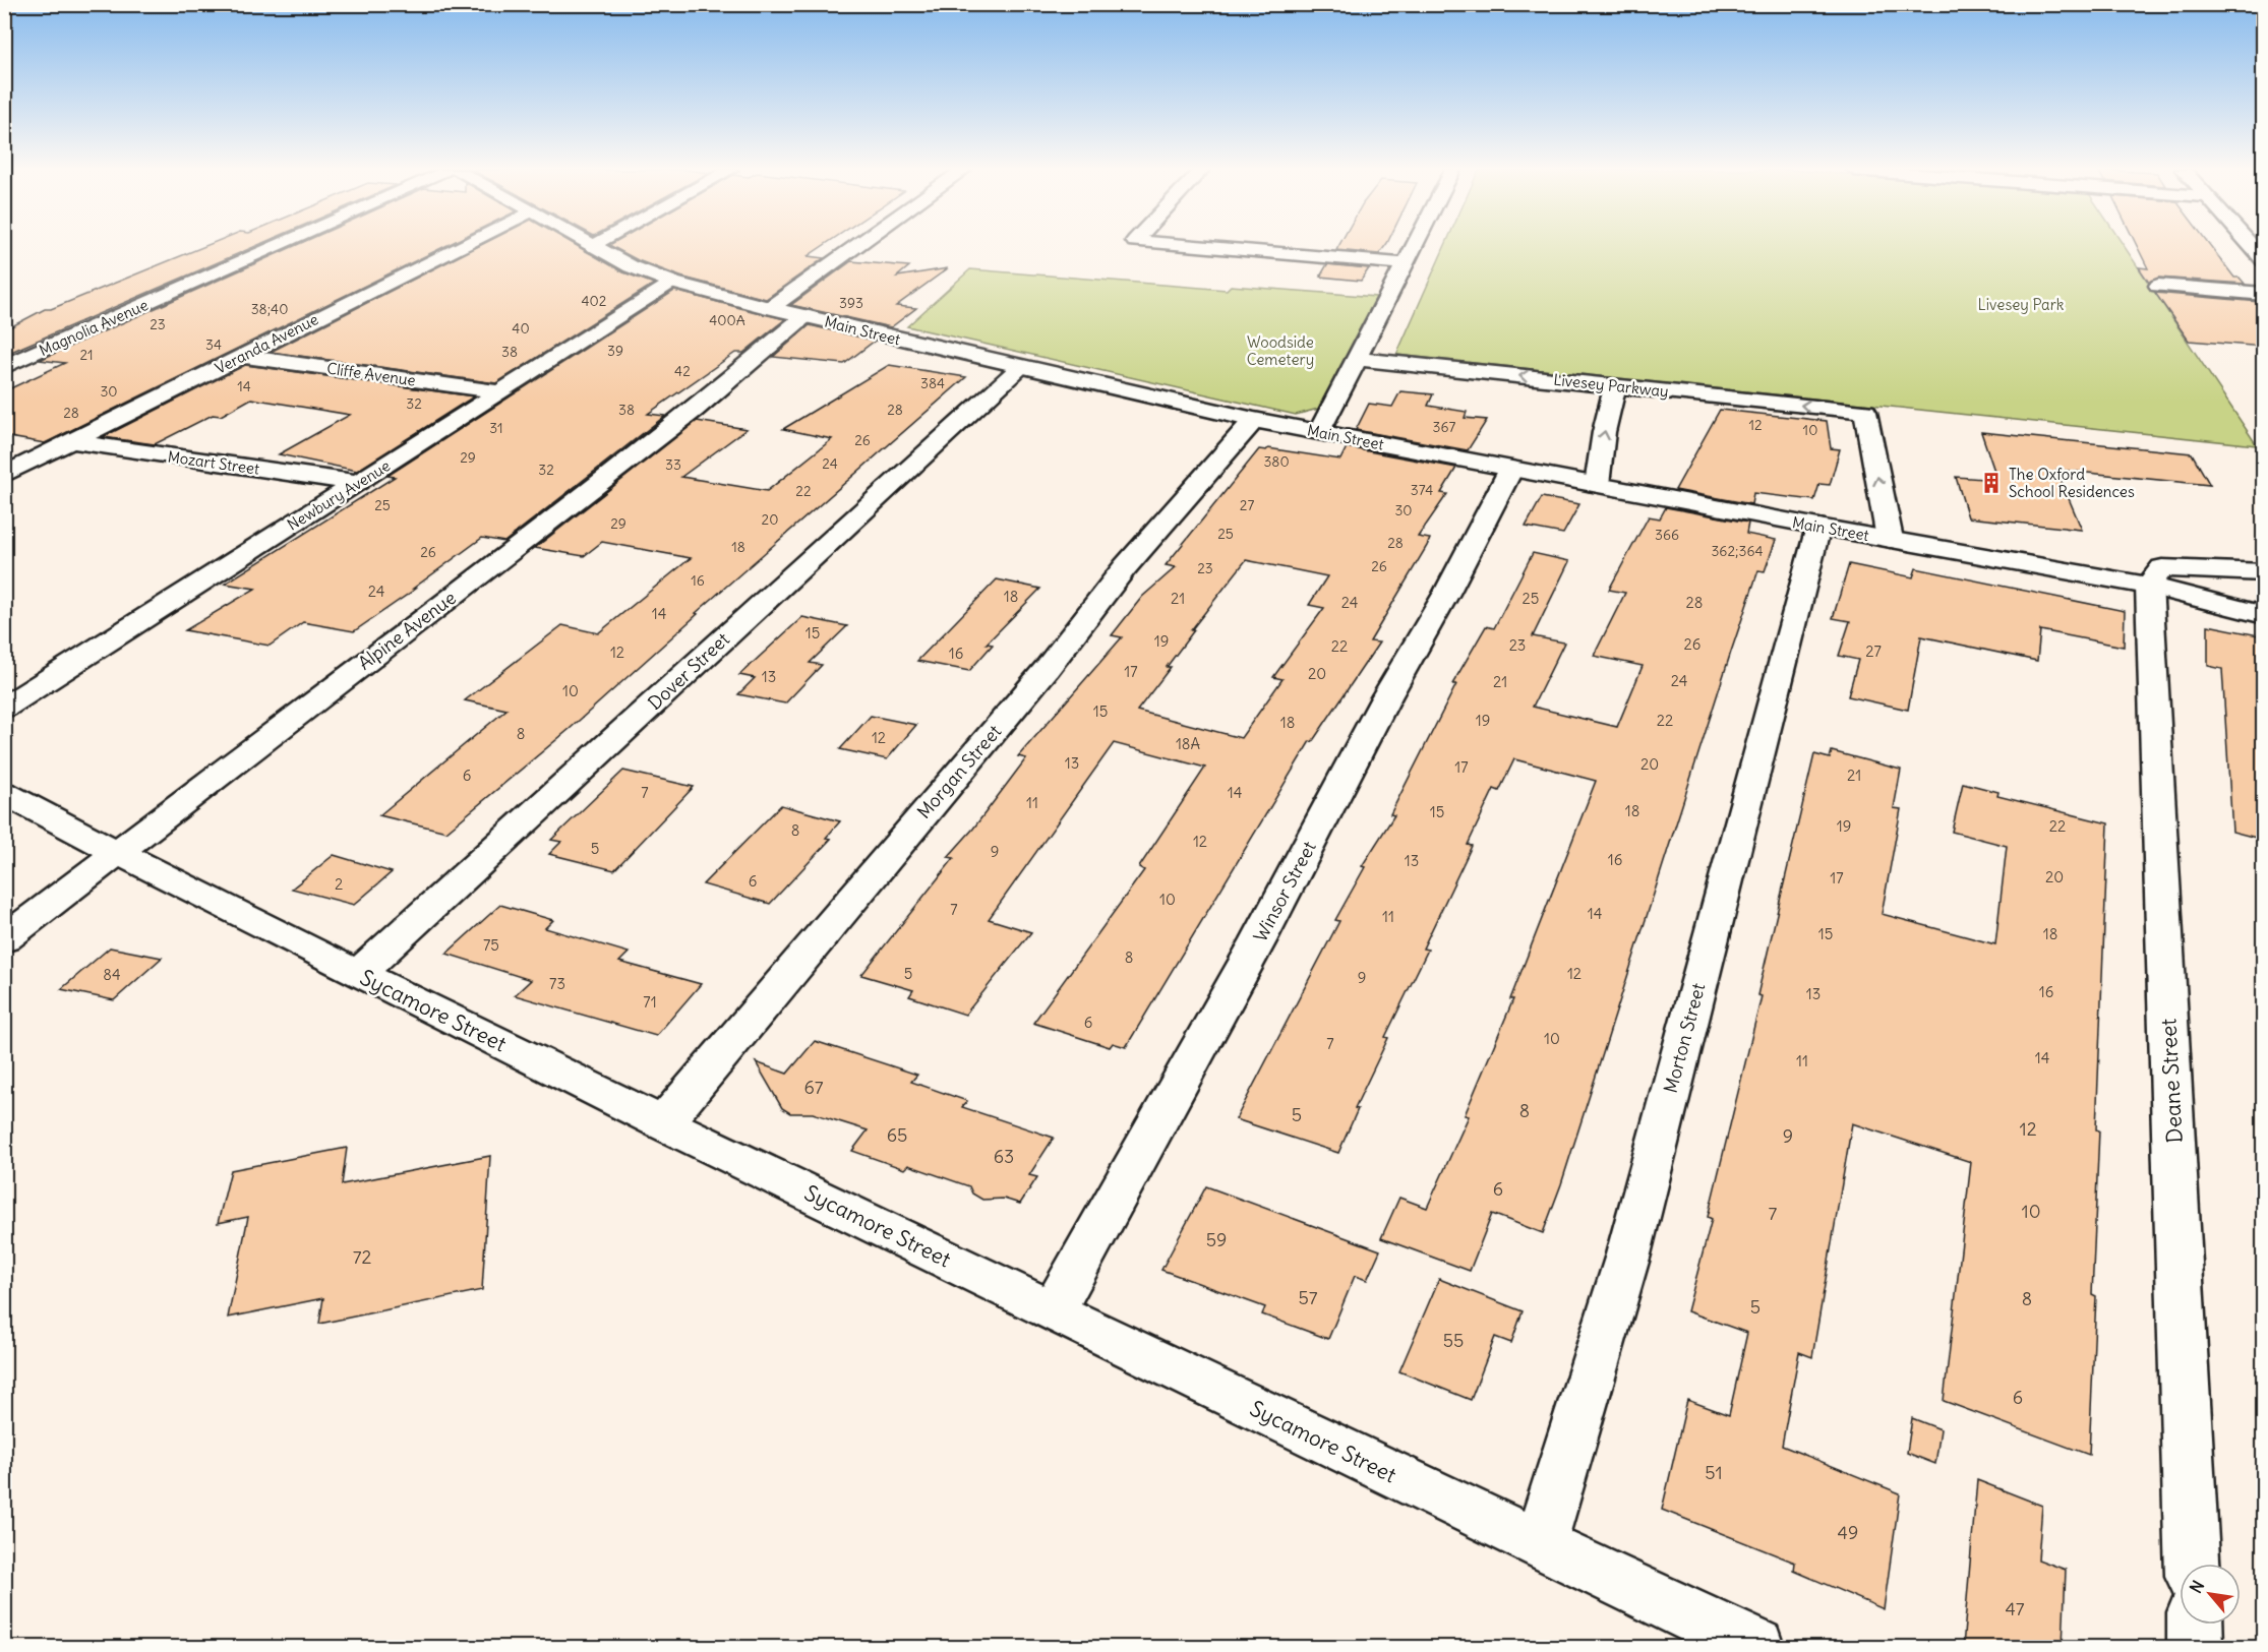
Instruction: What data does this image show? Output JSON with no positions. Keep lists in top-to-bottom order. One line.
{"streets":{"street":["Magnolia Avenue","Main Street","Veranda Avenue","Cliffe Avenue","Livesey Parkway","Mozart Street","Newbury Avenue","Alpine Avenue","Dover Street","Morgan Street","Winsor Street","Sycamore Street","Morton Street","Deane Street"]},"crossings":[["Main Street","Livesey Parkway"],["Main Street","Newbury Avenue"],["Main Street","Alpine Avenue"],["Main Street","Dover Street"],["Main Street","Morgan Street"],["Main Street","Winsor Street"],["Main Street","Morton Street"],["Main Street","Deane Street"],["Veranda Avenue","Cliffe Avenue"],["Veranda Avenue","Mozart Street"],["Cliffe Avenue","Newbury Avenue"],["Mozart Street","Newbury Avenue"],["Alpine Avenue","Sycamore Street"],["Dover Street","Sycamore Street"],["Morgan Street","Sycamore Street"],["Winsor Street","Sycamore Street"],["Sycamore Street","Morton Street"]],"one_way":["Livesey Parkway"],"parks":["Livesey Park","Woodside Cemetery"],"places":{"building":["The Oxford School Residences"]},"house_numbers":["402","393","38;40","400A","23","40","34","39","38","21","42","384","14","30","32","38","28","28","12","367","31","10","26","29","380","24","33","32","374","22","25","27","30","20","29","25","366","28","18","362;364","26","26","23","16","24","18","21","25","24","28","14","15","19","26","23","22","27","12","16","17","20","13","24","21","10","15","19","22","18","8","12","18A","13","20","17","6","21","7","14","11","18","15","19","22","8","12","5","9","16","13","20","17","6","2","10","7","14","11","15","18","75","8","5","12","84","9","73","16","13","71","6","10","7","14","11","67","8","5","12","65","9","63","6","10","7","59","72","57","8","5","55","6","51","49","47"],"north":"top left"}
